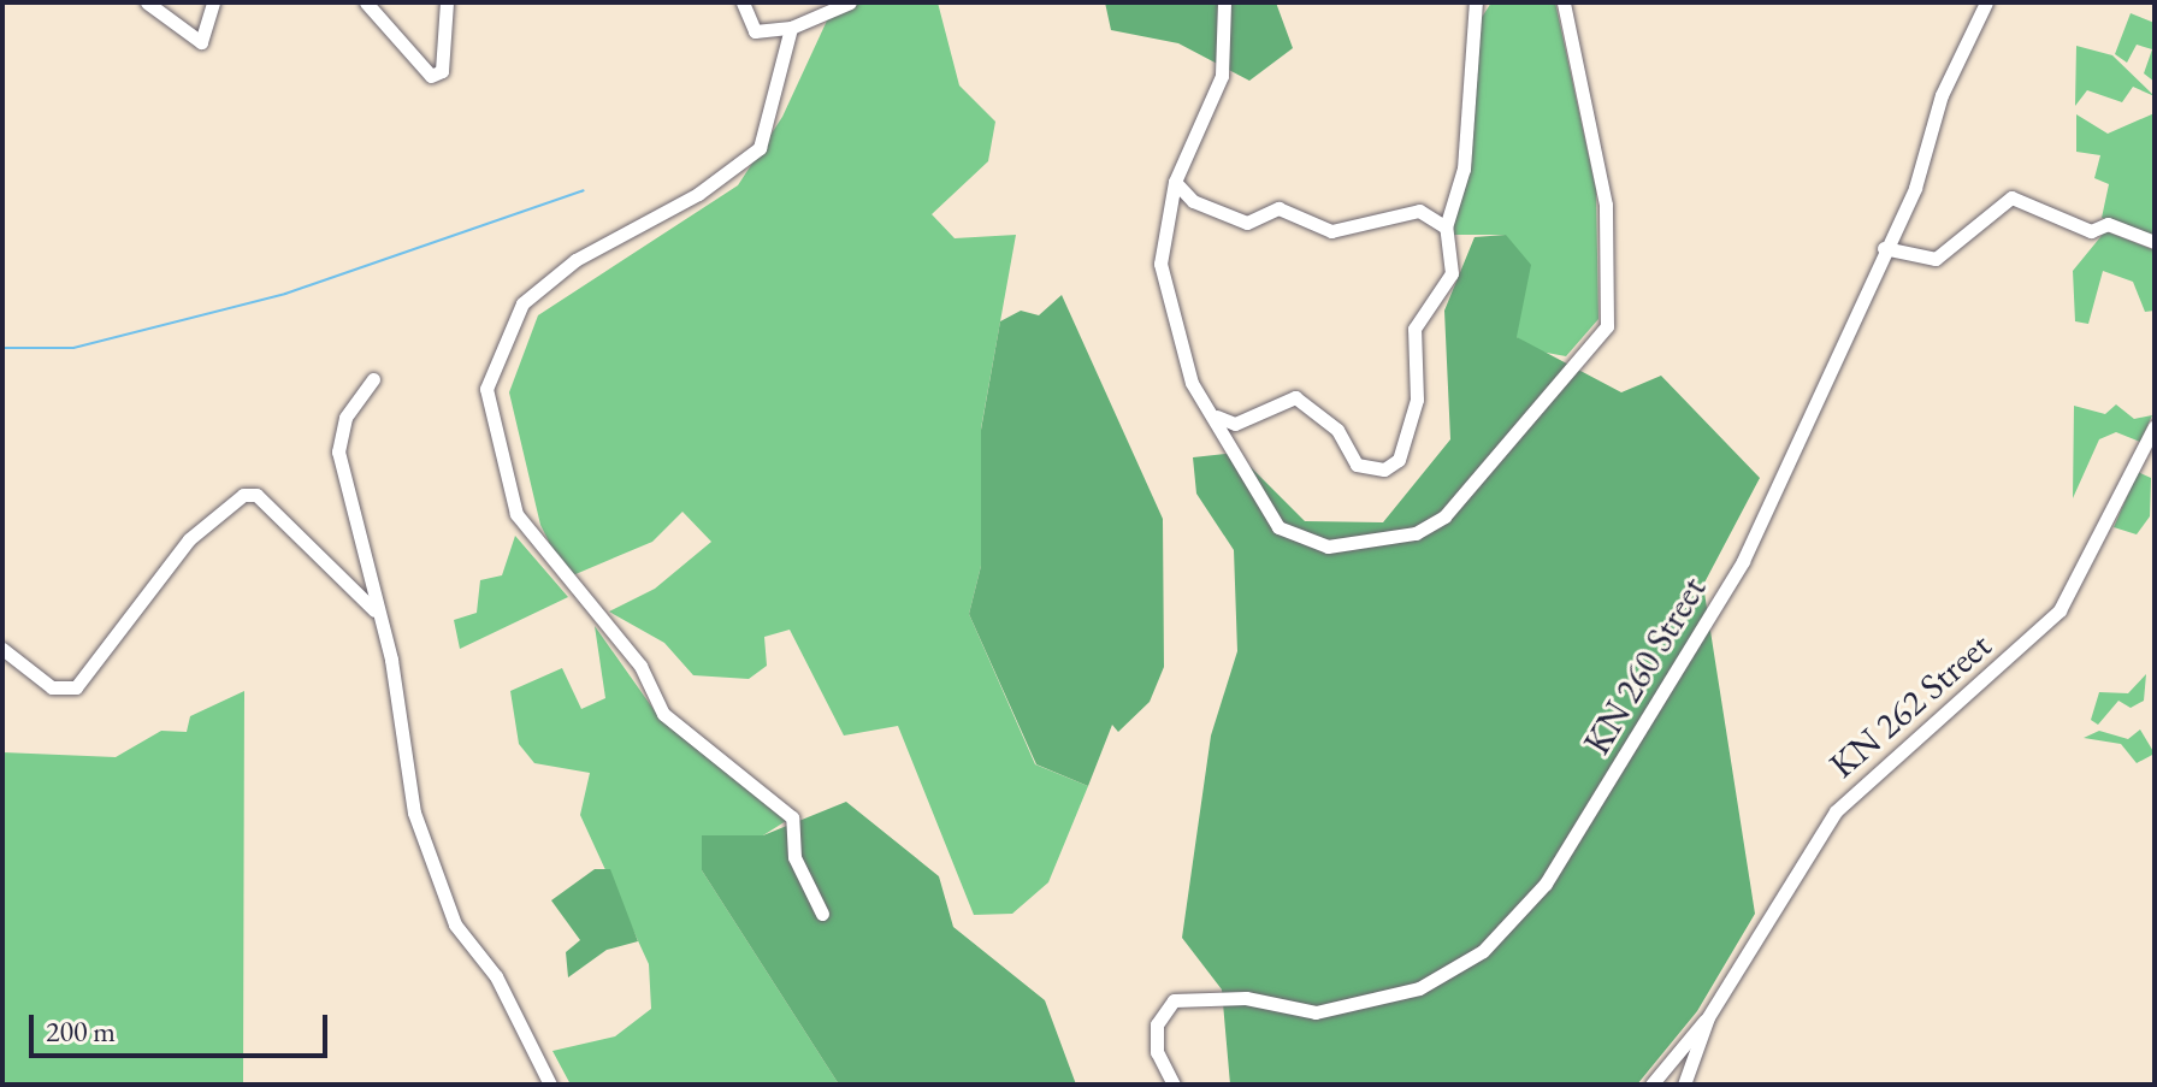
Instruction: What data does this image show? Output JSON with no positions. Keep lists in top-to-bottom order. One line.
{"streets":{"street":["KN 260 Street","KN 262 Street"]},"scale_bar":"200 m"}
